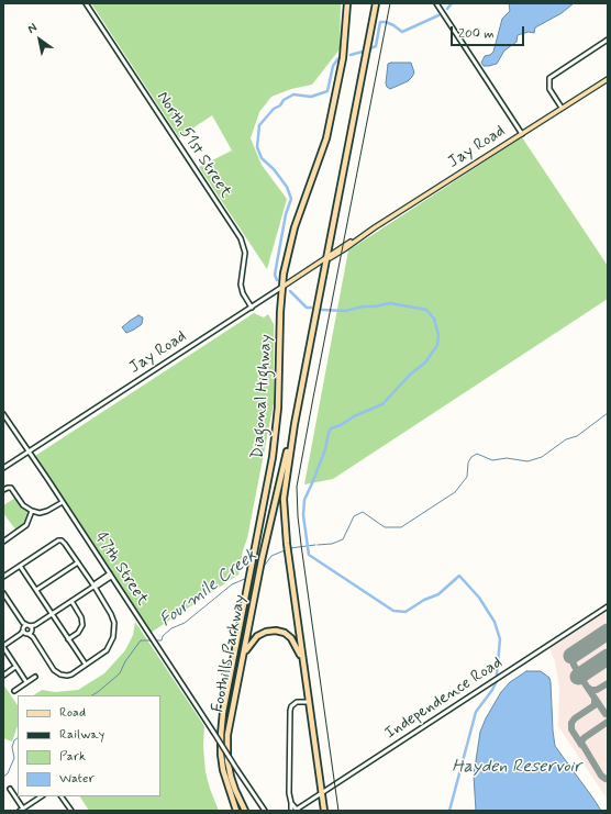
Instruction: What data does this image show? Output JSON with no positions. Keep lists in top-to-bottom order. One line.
{"streets":{"highway":["Diagonal Highway","Foothills Parkway"],"main road":["Jay Road"],"street":["North 51st Street","47th Street","Independence Road"]},"crossings":[["North 51st Street","Jay Road"],["Jay Road","Diagonal Highway"],["Jay Road","47th Street"],["Diagonal Highway","Foothills Parkway"]],"water":["Fourmile Creek","Hayden Reservoir"],"legend":["Road","Railway","Park","Water"],"scale_bar":"200 m","north":"top left"}
